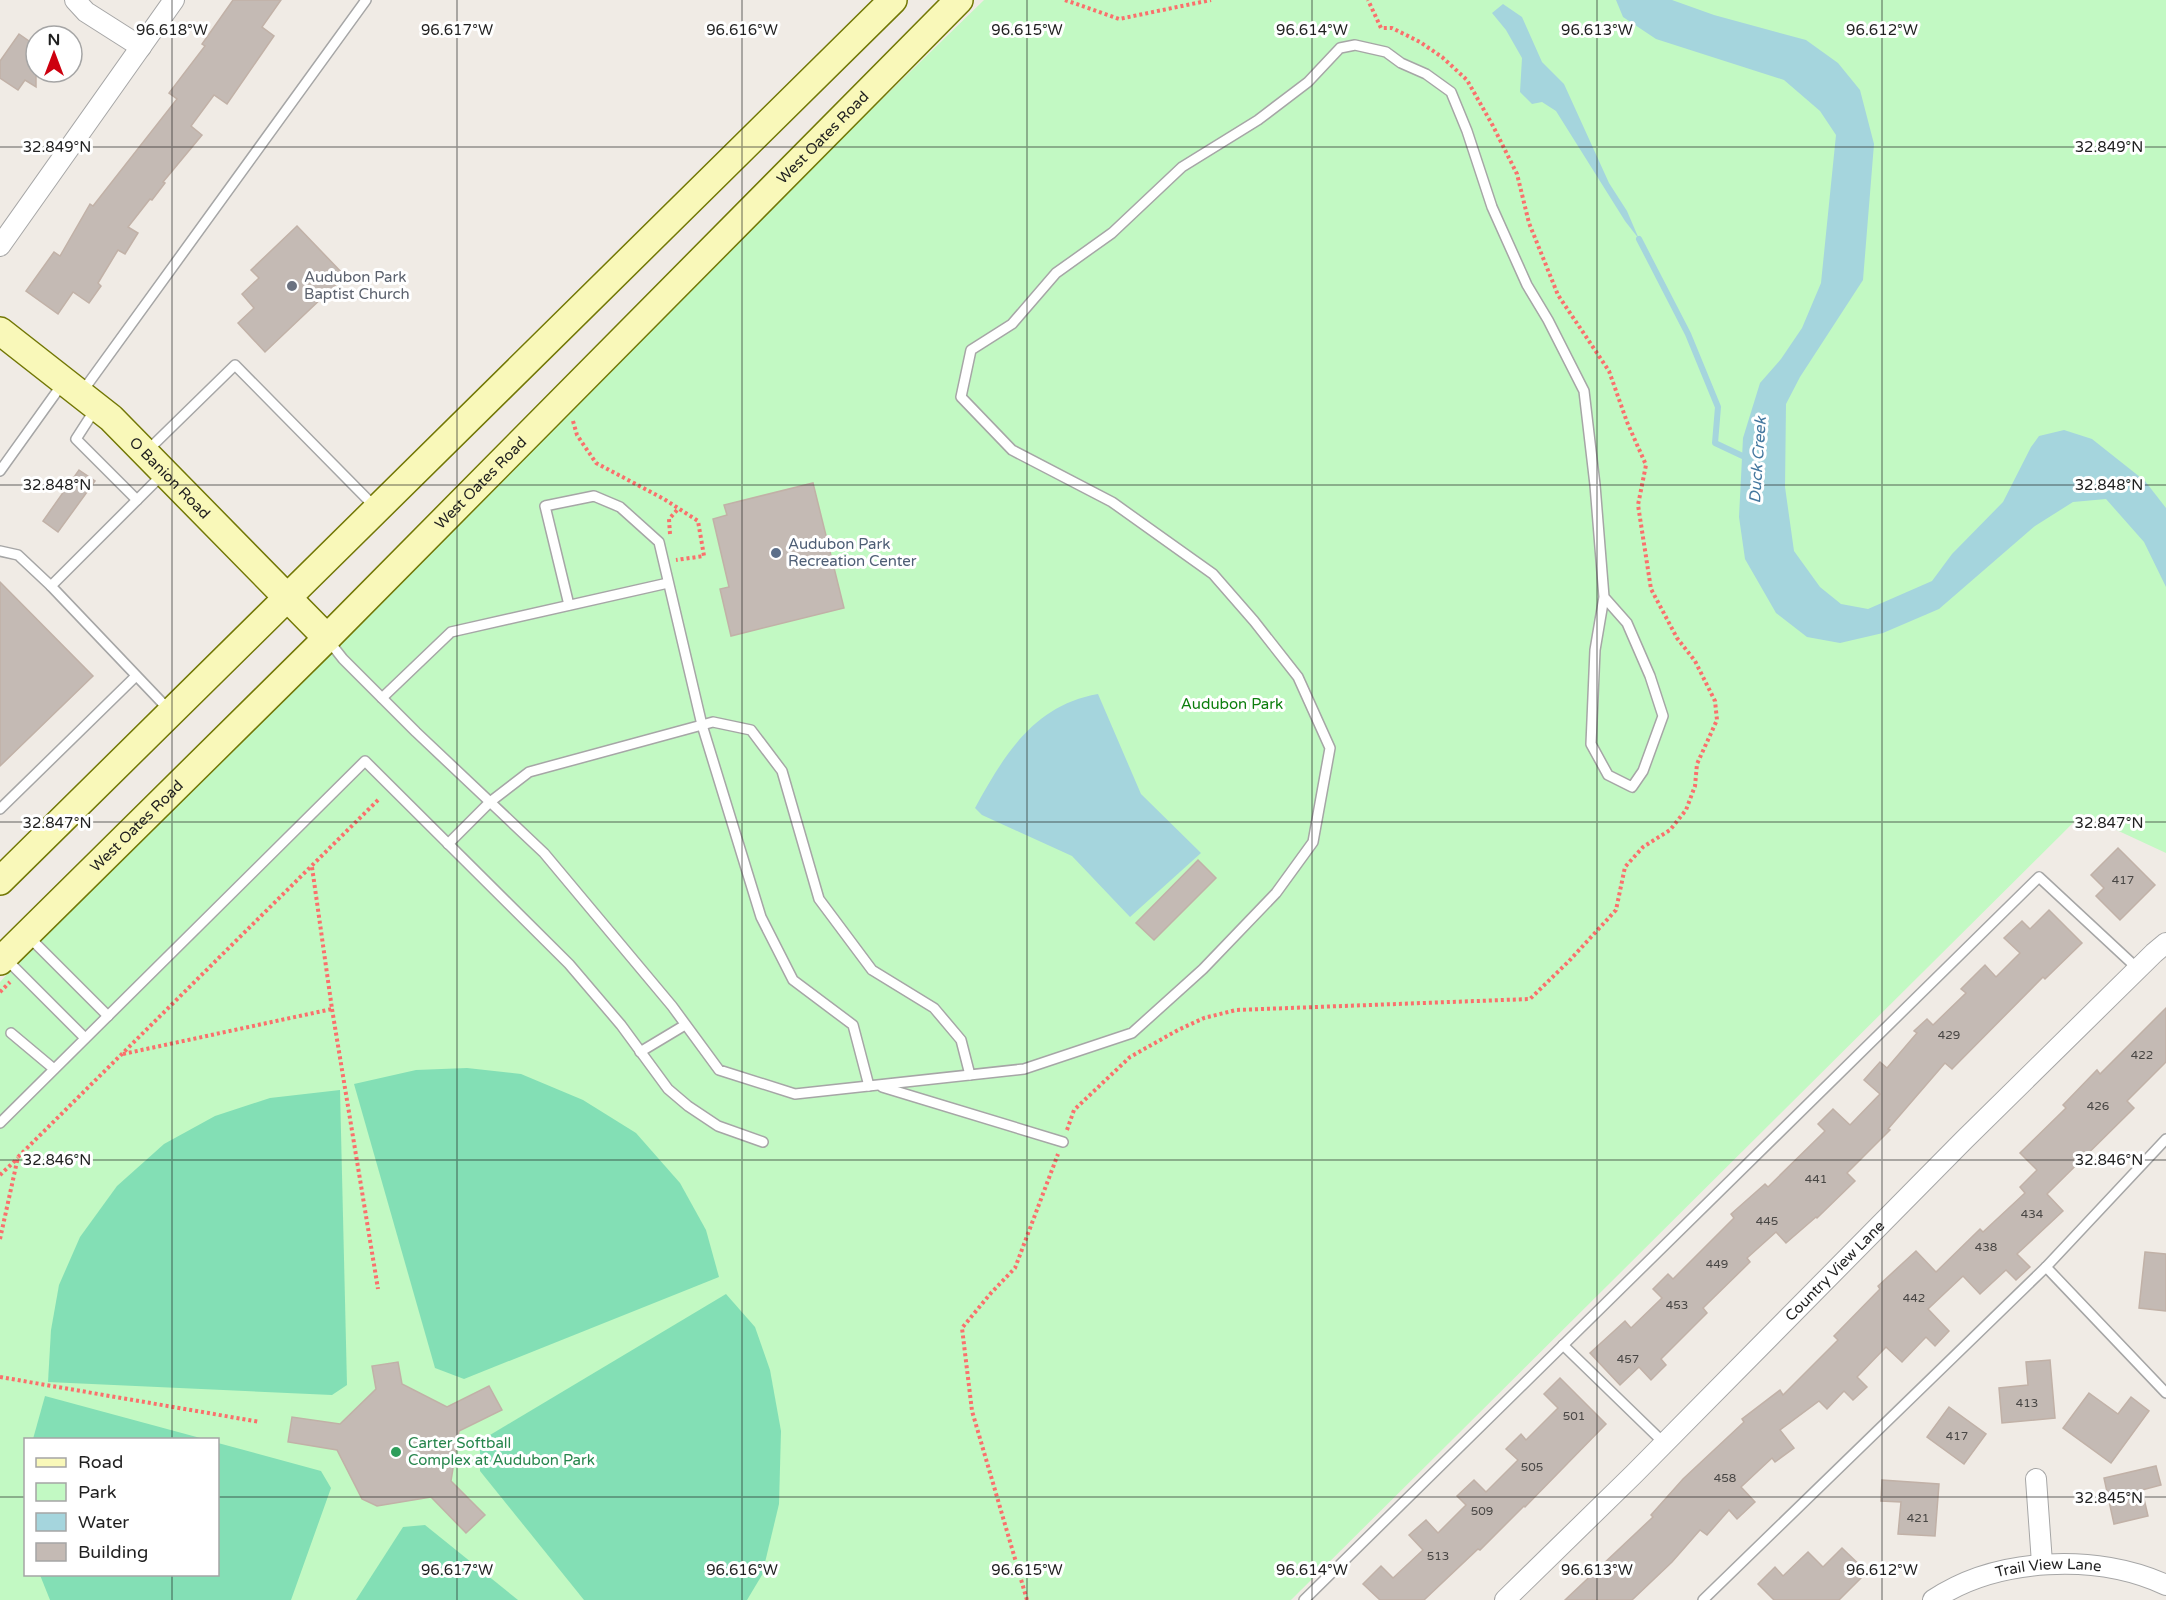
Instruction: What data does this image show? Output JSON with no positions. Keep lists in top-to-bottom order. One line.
{"streets":{"main road":["West Oates Road","O Banion Road"],"street":["Country View Lane","Trail View Lane"]},"crossings":[["West Oates Road","O Banion Road"]],"water":["Duck Creek"],"parks":["Audubon Park"],"places":["Audubon Park Baptist Church","Audubon Park Recreation Center","Carter Softball Complex at Audubon Park"],"house_numbers":["417","429","422","426","441","434","445","438","449","442","453","457","413","501","417","505","458","509","421","513"],"legend":["Road","Park","Water","Building"],"north":"top","coordinates":["96.618°W","96.617°W","96.616°W","96.615°W","96.614°W","96.613°W","96.612°W","32.849°N","32.848°N","32.847°N","32.846°N","32.845°N"]}
